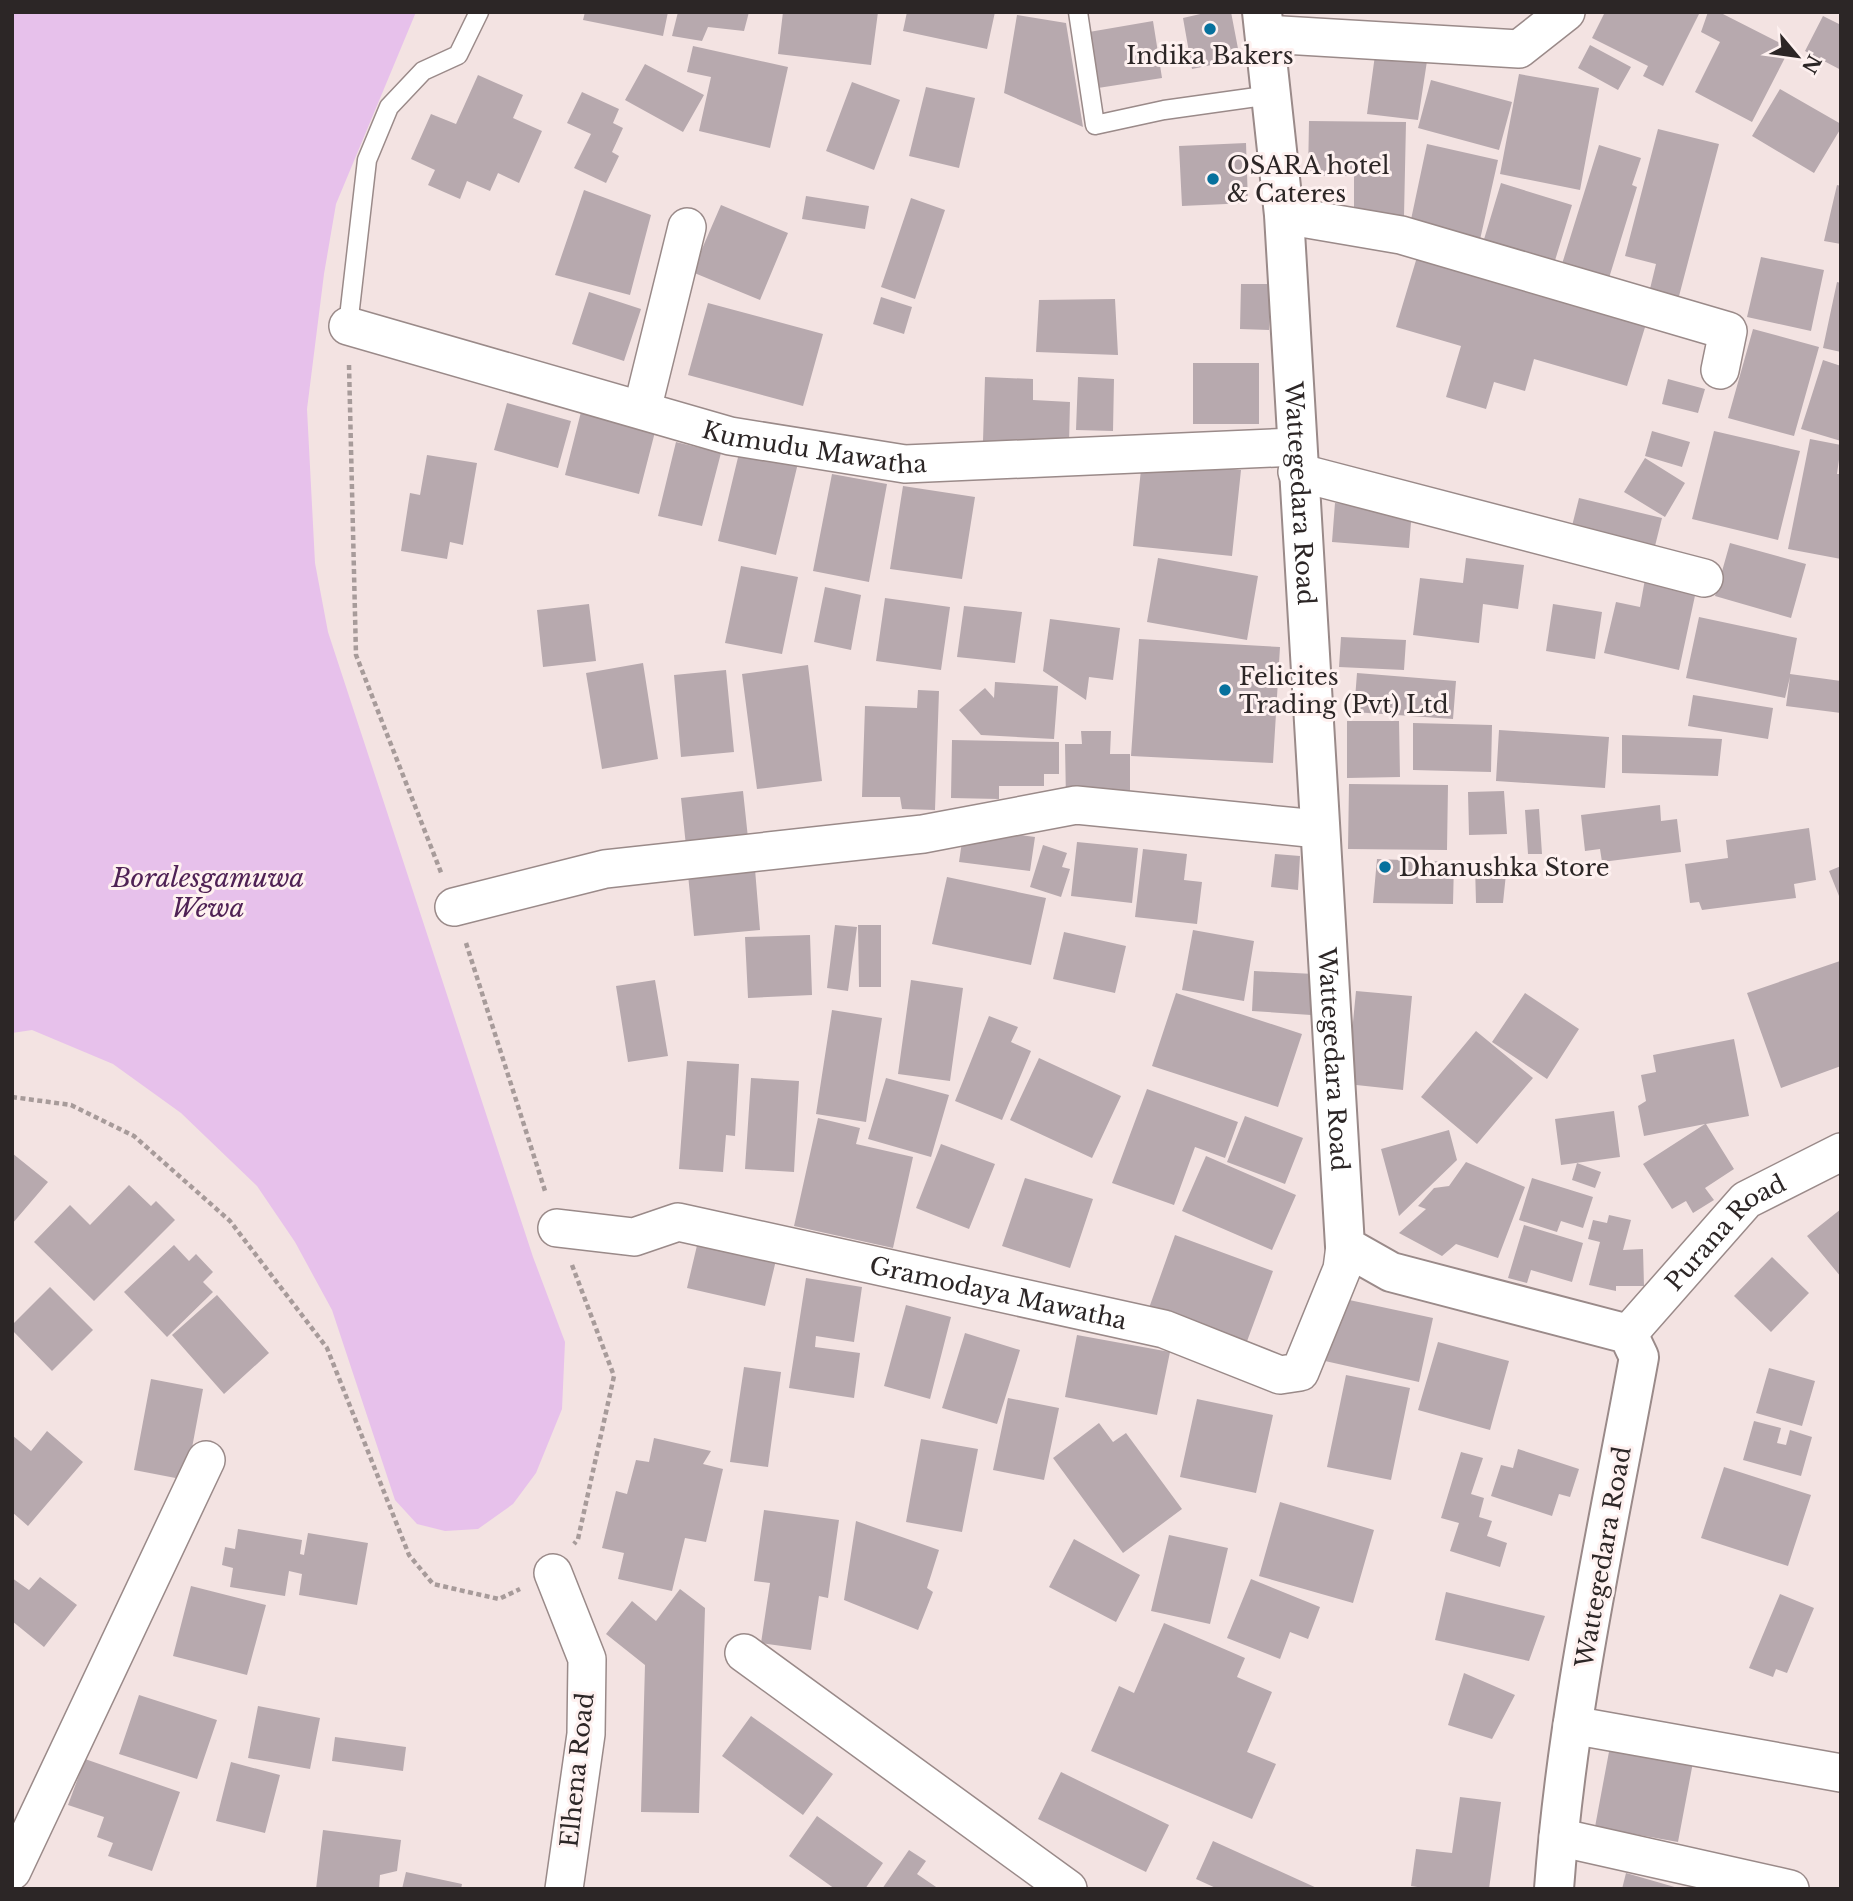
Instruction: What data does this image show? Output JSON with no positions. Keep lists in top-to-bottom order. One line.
{"streets":{"street":["Kumudu Mawatha","Wattegedara Road","Purana Road","Gramodaya Mawatha","Elhena Road"]},"crossings":[["Kumudu Mawatha","Wattegedara Road"],["Wattegedara Road","Purana Road"],["Wattegedara Road","Gramodaya Mawatha"]],"water":["Boralesgamuwa Wewa"],"places":["Indika Bakers","OSARA hotel & Cateres","Felicites Trading (Pvt) Ltd","Dhanushka Store"],"north":"bottom right"}
